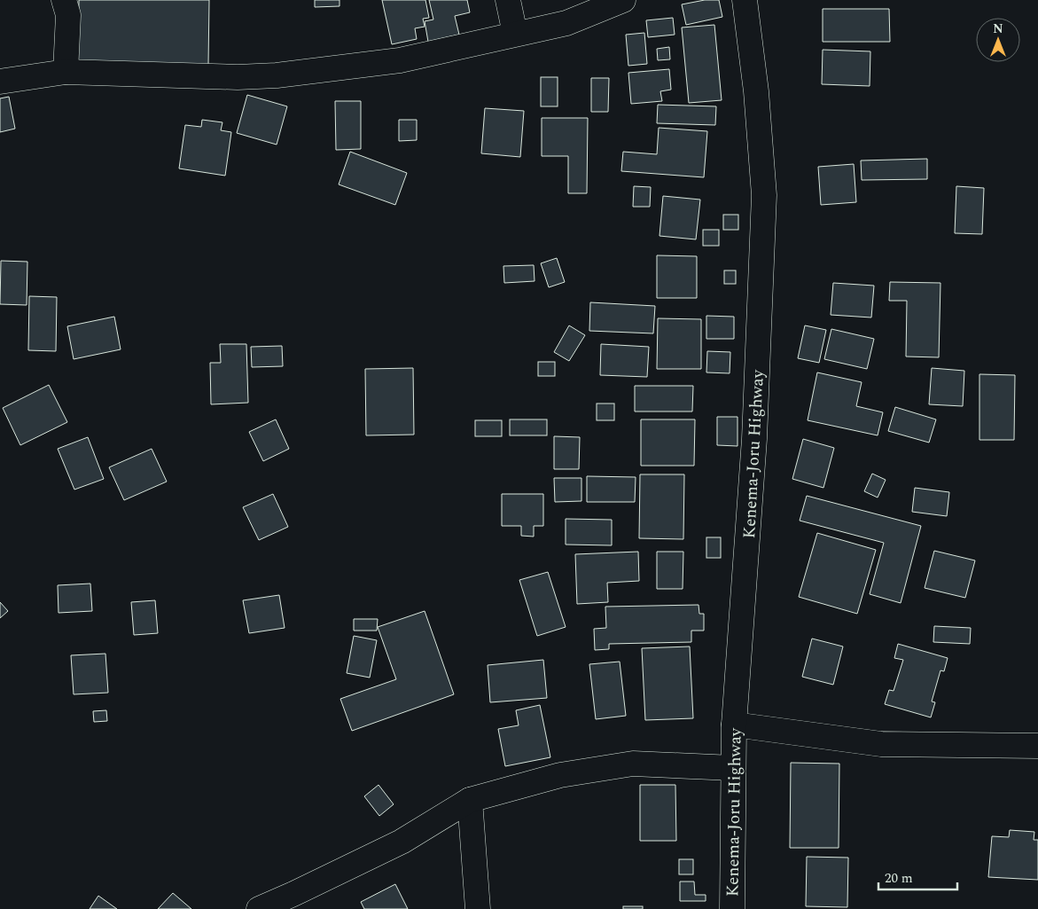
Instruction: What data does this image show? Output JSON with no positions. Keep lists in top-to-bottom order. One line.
{"streets":{"main road":["Kenema-Joru Highway"]},"scale_bar":"20 m","north":"top"}
